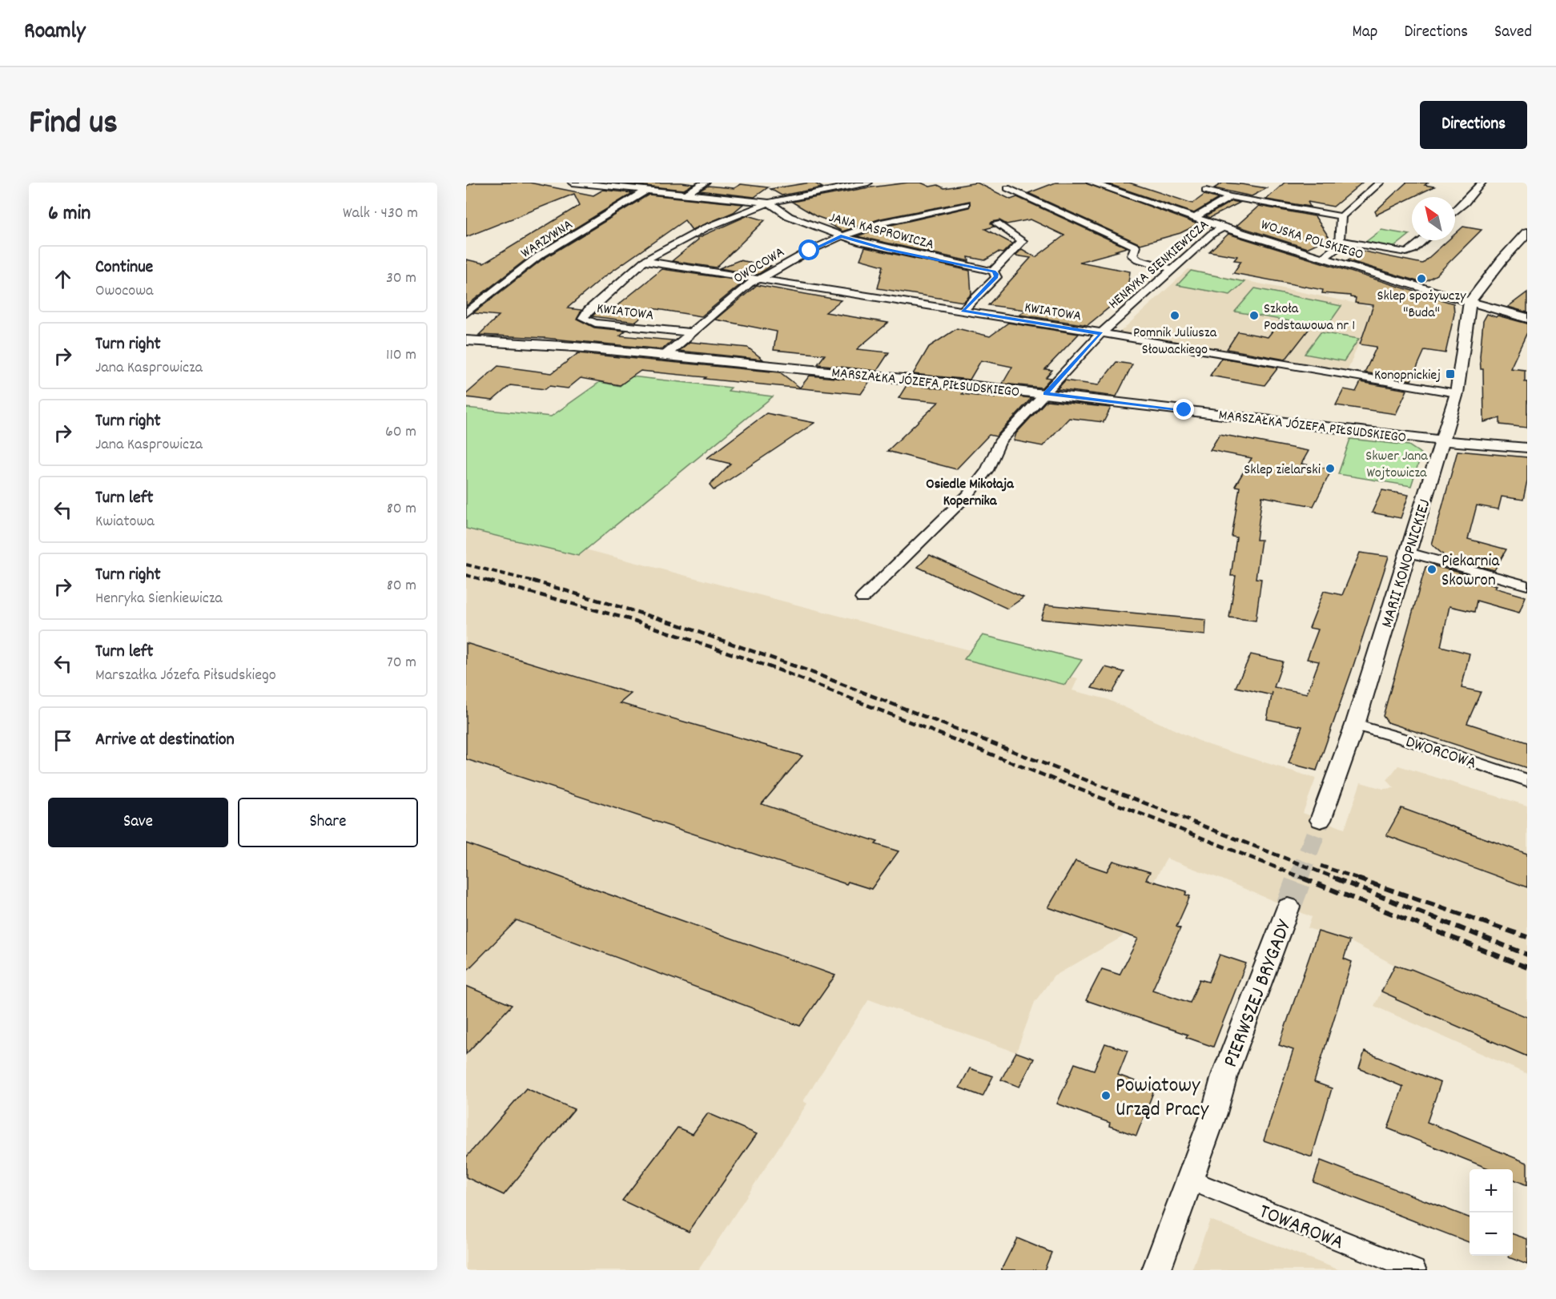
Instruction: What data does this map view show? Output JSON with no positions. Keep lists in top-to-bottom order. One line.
{"streets":{"street":["JANA KASPROWICZA","WARZYWNA","WOJSKA POLSKIEGO","HENRYKA SIENKIEWICZA","OWOCOWA","KWIATOWA","MARSZAŁKA JÓZEFA PIŁSUDSKIEGO","MARII KONOPNICKIEJ","DWORCOWA","PIERWSZEJ BRYGADY","TOWAROWA"]},"crossings":[["JANA KASPROWICZA","OWOCOWA"],["JANA KASPROWICZA","KWIATOWA"],["WOJSKA POLSKIEGO","HENRYKA SIENKIEWICZA"],["WOJSKA POLSKIEGO","MARII KONOPNICKIEJ"],["HENRYKA SIENKIEWICZA","KWIATOWA"],["HENRYKA SIENKIEWICZA","MARSZAŁKA JÓZEFA PIŁSUDSKIEGO"],["OWOCOWA","KWIATOWA"],["OWOCOWA","MARSZAŁKA JÓZEFA PIŁSUDSKIEGO"],["KWIATOWA","MARII KONOPNICKIEJ"],["MARSZAŁKA JÓZEFA PIŁSUDSKIEGO","MARII KONOPNICKIEJ"],["MARII KONOPNICKIEJ","DWORCOWA"],["PIERWSZEJ BRYGADY","TOWAROWA"]],"districts":["Osiedle Mikołaja Kopernika"],"parks":["Skwer Jana Wojtowicza"],"places":{"other":["Sklep spożywczy \"Buda\"","Pomnik Juliusza Słowackiego","Szkoła Podstawowa nr 1","Sklep zielarski","Piekarnia Skowron","Powiatowy Urząd Pracy"],"transit":["Konopnickiej"]},"north":"top left","page":{"header":"Roamly","nav":["Map","Directions","Saved"],"title":"Find us","buttons":["Directions",["Save","Share"]],"heading":["6 min","Walk · 430 m"],"list":[["Continue","Owocowa","30 m"],["Turn right","Jana Kasprowicza","110 m"],["Turn right","Jana Kasprowicza","60 m"],["Turn left","Kwiatowa","80 m"],["Turn right","Henryka Sienkiewicza","80 m"],["Turn left","Marszałka Józefa Piłsudskiego","70 m"],"Arrive at destination"],"map_buttons":["+","−"]}}
